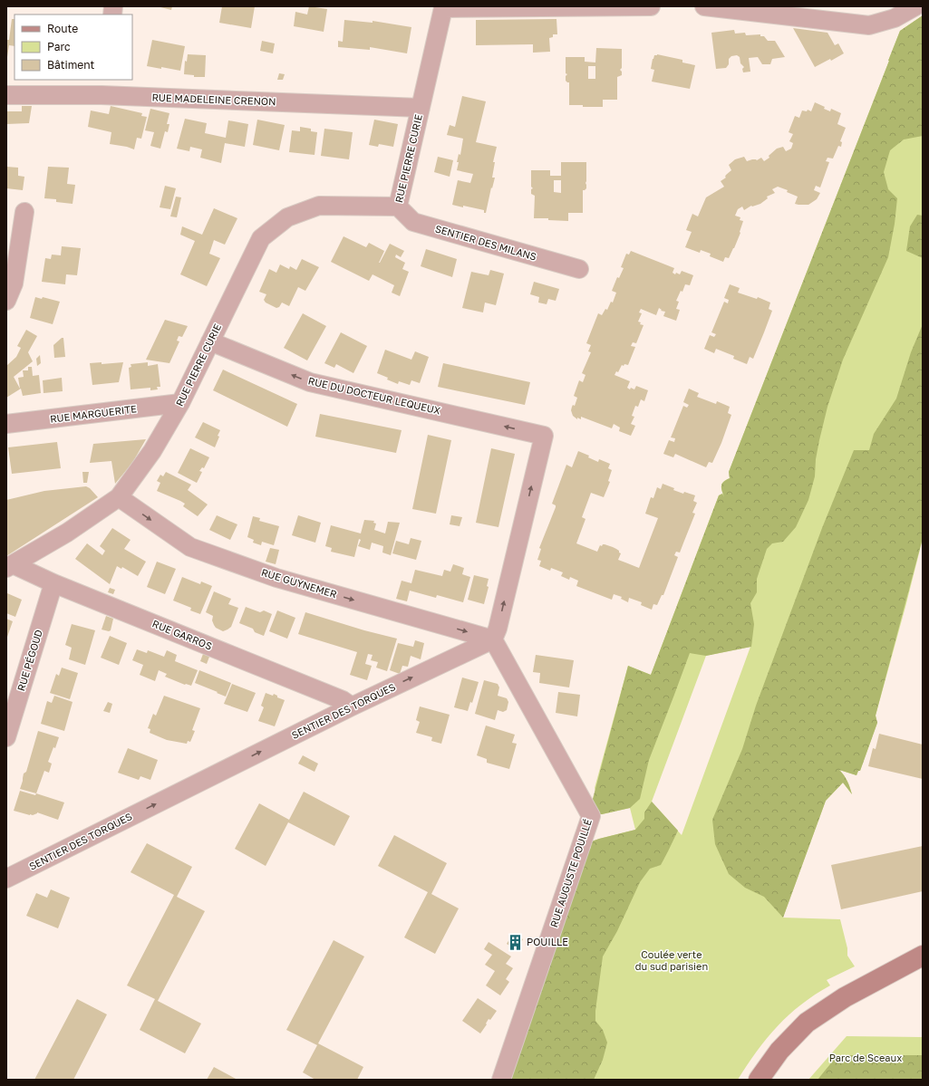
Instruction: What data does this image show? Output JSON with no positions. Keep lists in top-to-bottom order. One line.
{"streets":{"street":["RUE MADELEINE CRENON","RUE PIERRE CURIE","SENTIER DES MILANS","RUE DU DOCTEUR LEQUEUX","RUE MARGUERITE","RUE GUYNEMER","RUE GARROS","RUE PÉGOUD","SENTIER DES TORQUES","RUE AUGUSTE POUILLÉ"]},"crossings":[["RUE MADELEINE CRENON","RUE PIERRE CURIE"],["RUE PIERRE CURIE","SENTIER DES MILANS"],["RUE PIERRE CURIE","RUE DU DOCTEUR LEQUEUX"],["RUE PIERRE CURIE","RUE MARGUERITE"],["RUE PIERRE CURIE","RUE GUYNEMER"],["RUE PIERRE CURIE","RUE GARROS"],["RUE DU DOCTEUR LEQUEUX","RUE GUYNEMER"],["RUE DU DOCTEUR LEQUEUX","SENTIER DES TORQUES"],["RUE DU DOCTEUR LEQUEUX","RUE AUGUSTE POUILLÉ"],["RUE GUYNEMER","SENTIER DES TORQUES"],["RUE GUYNEMER","RUE AUGUSTE POUILLÉ"],["RUE GARROS","RUE PÉGOUD"],["RUE GARROS","SENTIER DES TORQUES"],["SENTIER DES TORQUES","RUE AUGUSTE POUILLÉ"]],"one_way":["RUE GUYNEMER","SENTIER DES TORQUES"],"parks":["Coulée verte du sud parisien","Parc de Sceaux"],"places":{"building":["POUILLE"]},"legend":["Route","Parc","Bâtiment"]}
